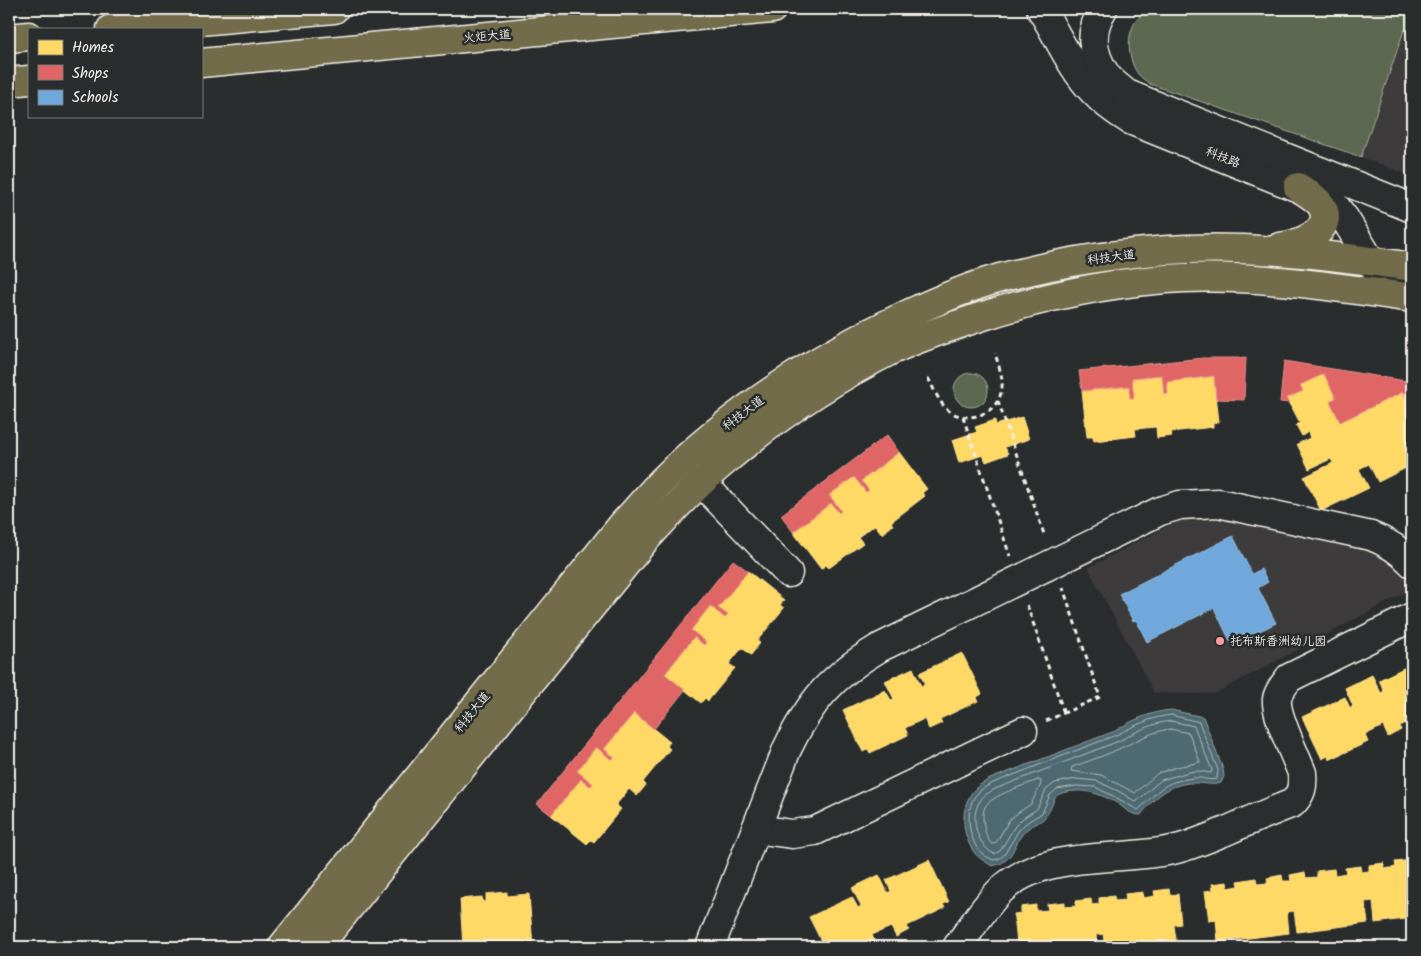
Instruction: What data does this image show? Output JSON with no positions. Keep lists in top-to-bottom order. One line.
{"streets":{"main road":["火炬大道","科技大道"],"street":["科技路"]},"crossings":[["科技路","科技大道"]],"places":["托布斯香洲幼儿园"],"legend":["Homes","Shops","Schools"]}
